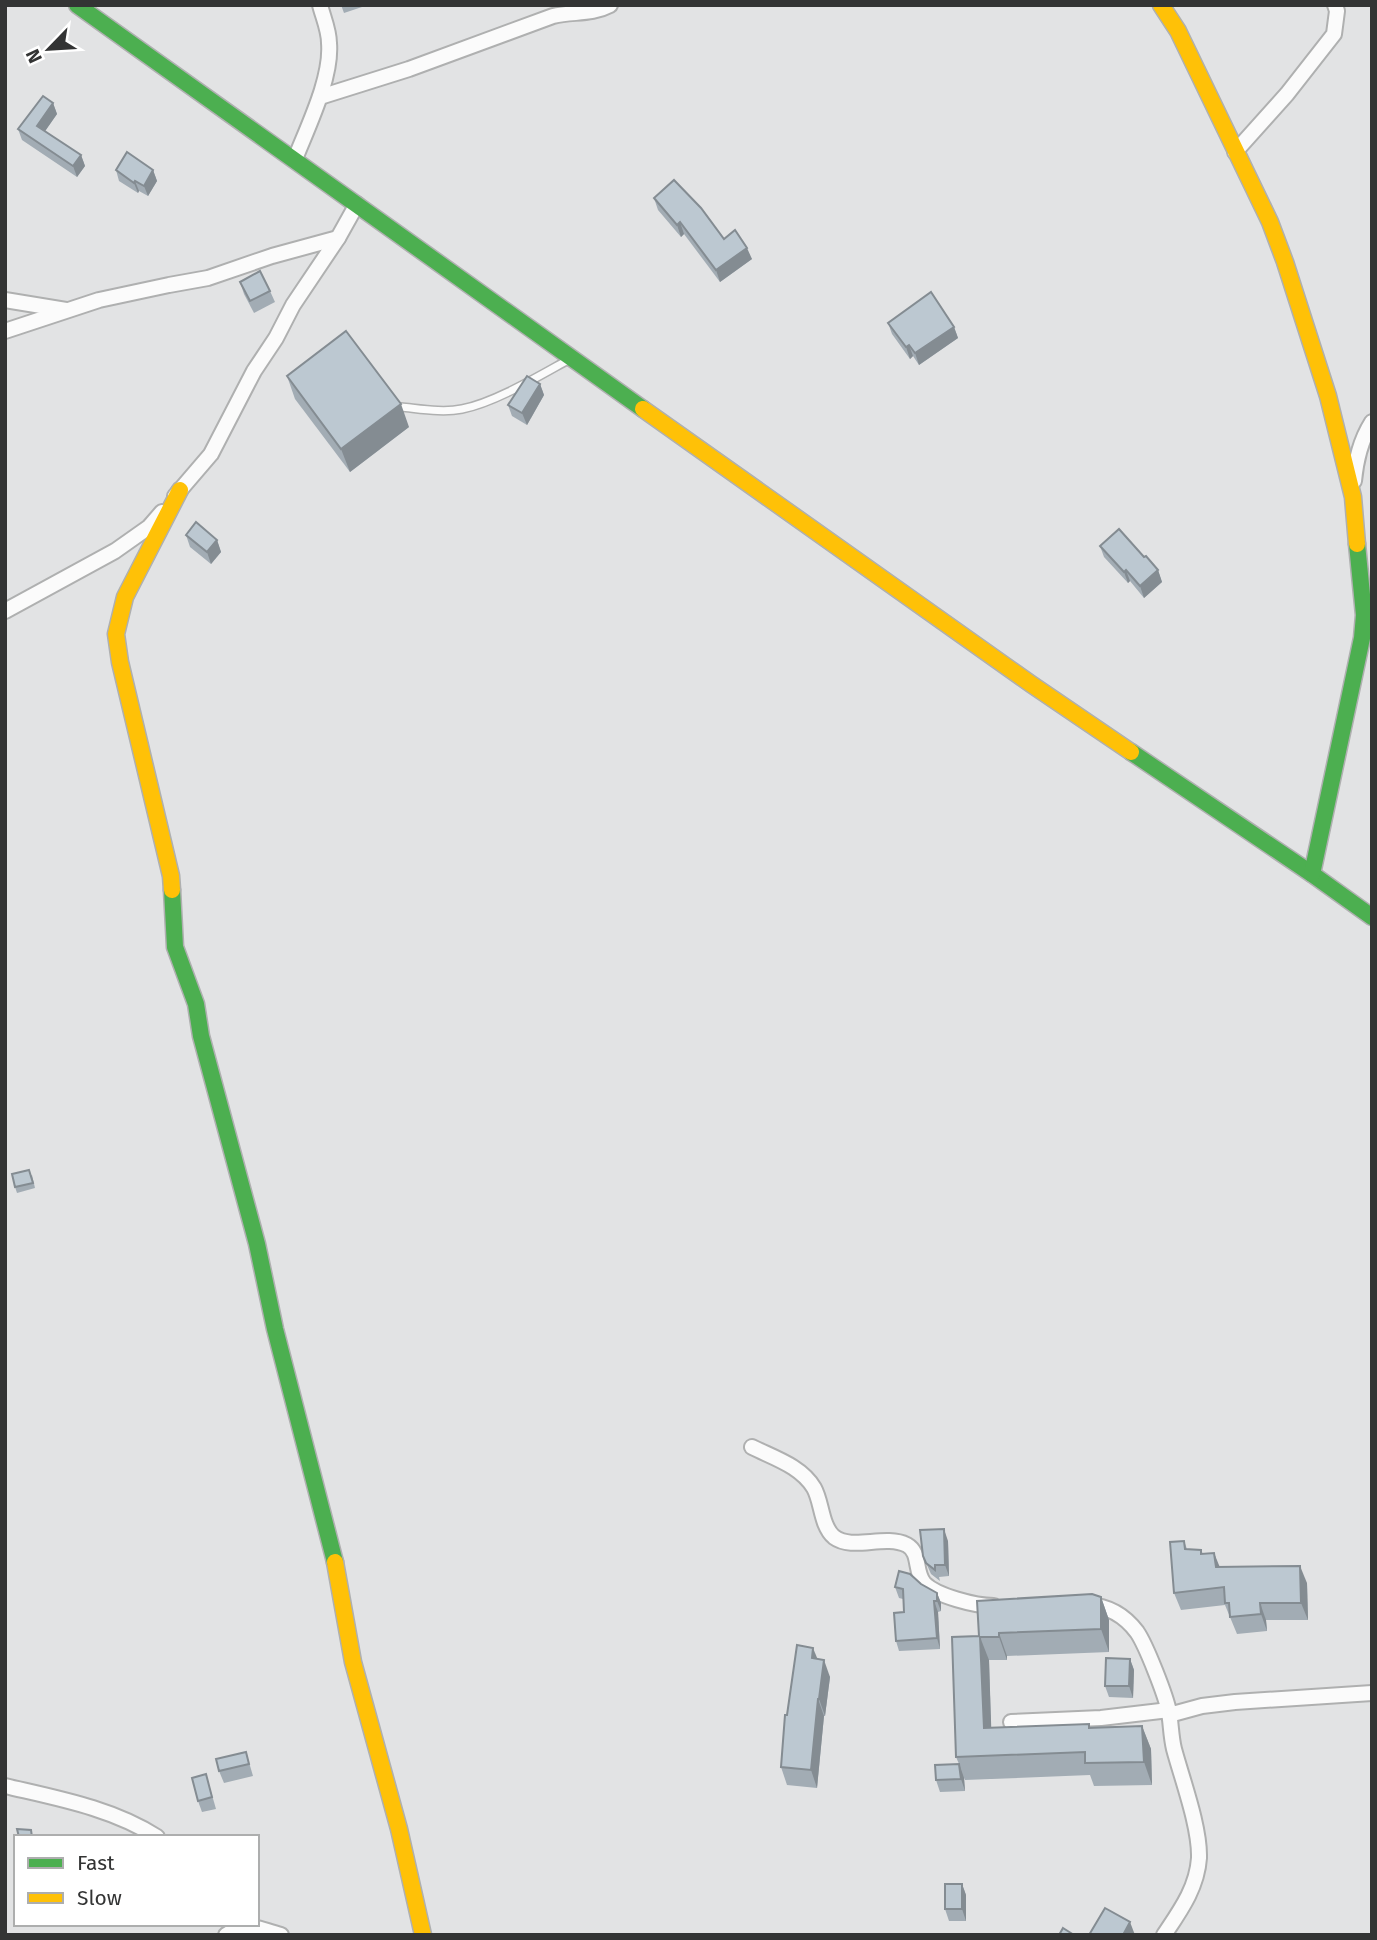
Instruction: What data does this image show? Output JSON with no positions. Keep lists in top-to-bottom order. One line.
{"legend":["Fast","Slow"],"north":"bottom left"}
